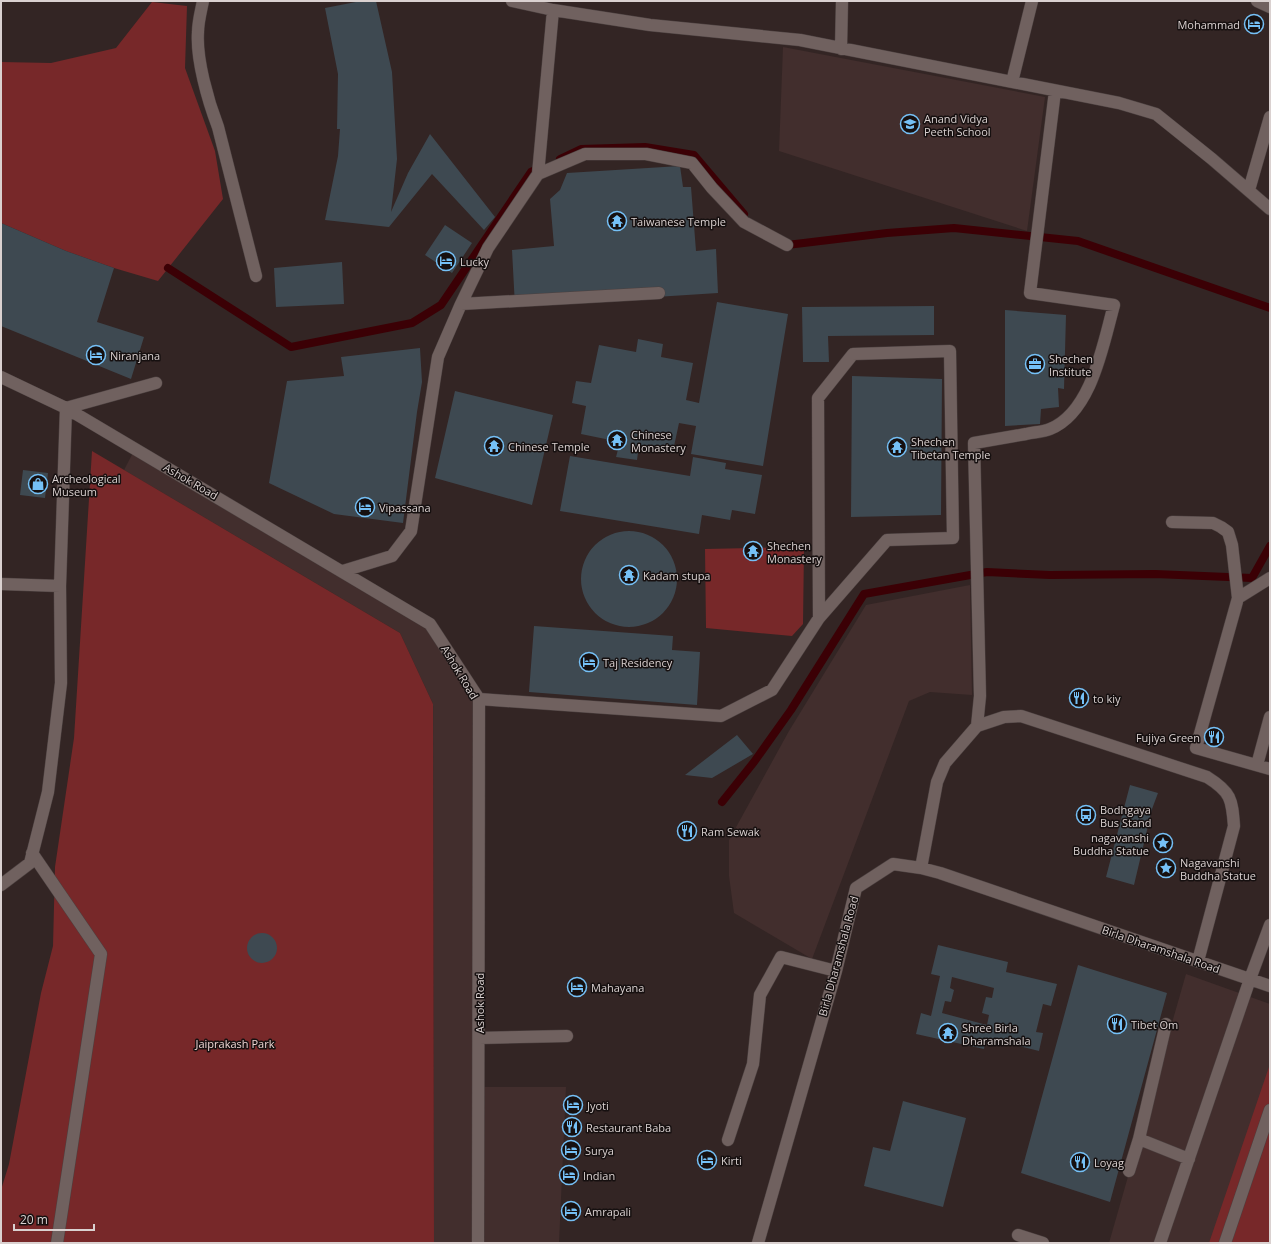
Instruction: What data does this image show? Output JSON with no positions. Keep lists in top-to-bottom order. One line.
{"streets":{"street":["Ashok Road","Birla Dharamshala Road"]},"parks":["Jaiprakash Park"],"places":{"hotel":["Mohammad","Lucky","Niranjana","Vipassana","Taj Residency","Mahayana","Jyoti","Surya","Kirti","Indian","Amrapali"],"school or university":["Anand Vidya Peeth School"],"temple":["Taiwanese Temple","Chinese Monastery","Chinese Temple","Shechen Tibetan Temple","Shechen Monastery","Kadam stupa","Shree Birla Dharamshala"],"office":["Shechen Institute"],"shop":["Archeological Museum"],"restaurant":["to kiy","Fujiya Green","Ram Sewak","Tibet Om","Restaurant Baba","Loyag"],"bus stop":["Bodhgaya Bus Stand"],"place":["nagavanshi Buddha Statue","Nagavanshi Buddha Statue"]},"scale_bar":"20 m"}
